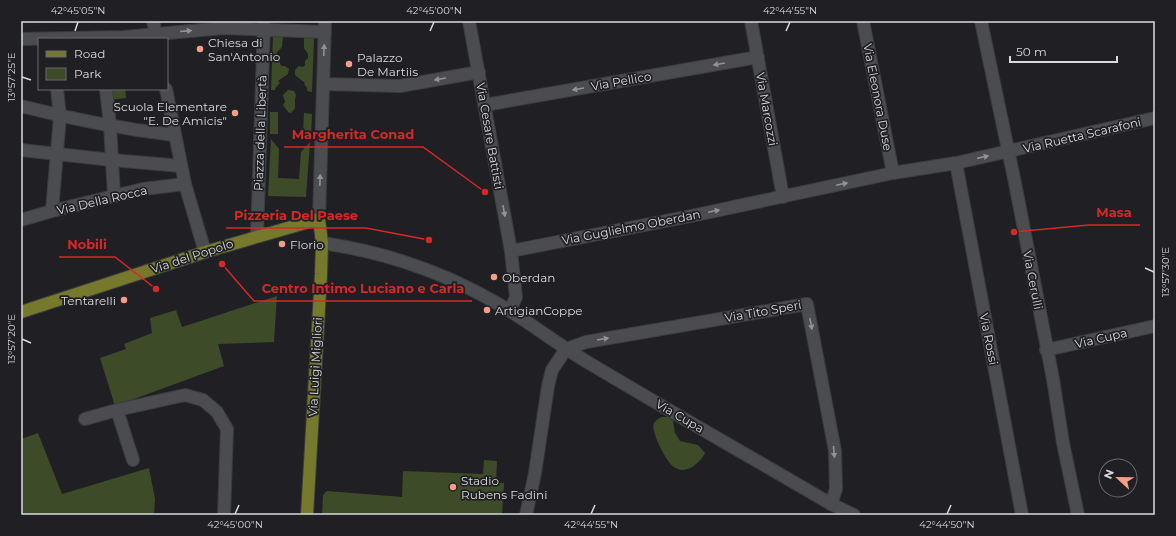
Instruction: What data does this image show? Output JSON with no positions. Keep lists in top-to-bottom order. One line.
{"streets":{"main road":["Via del Popolo","Via Luigi Migliori"],"street":["Via Pellico","Via Eleonora Duse","Via Marcozzi","Piazza della Libertà","Via Ruetta Scarafoni","Via Cesare Battisti","Via Della Rocca","Via Guglielmo Oberdan","Via Cerulli","Via Tito Speri","Via Cupa","Via Rossi"]},"crossings":[["Via Pellico","Via Marcozzi"],["Via Pellico","Via Cesare Battisti"],["Via Eleonora Duse","Via Guglielmo Oberdan"],["Via Marcozzi","Via Guglielmo Oberdan"],["Piazza della Libertà","Via del Popolo"],["Via Ruetta Scarafoni","Via Guglielmo Oberdan"],["Via Ruetta Scarafoni","Via Cerulli"],["Via Cesare Battisti","Via Guglielmo Oberdan"],["Via Guglielmo Oberdan","Via Cerulli"],["Via Guglielmo Oberdan","Via Rossi"],["Via del Popolo","Via Luigi Migliori"],["Via Cerulli","Via Cupa"],["Via Tito Speri","Via Cupa"]],"one_way":["Via Pellico","Via Cesare Battisti","Via Guglielmo Oberdan"],"places":["Chiesa di San'Antonio","Palazzo De Martiis","Scuola Elementare \"E. De Amicis\"","Margherita Conad","Masa","Pizzeria Del Paese","Florio","Centro Intimo Luciano e Carla","Oberdan","Nobili","Tentarelli","ArtigianCoppe","Stadio Rubens Fadini"],"legend":["Road","Park"],"scale_bar":"50 m","north":"left","coordinates":["42°45'05\"N","42°45'00\"N","42°44'55\"N","13°57'25\"E","13°57'30\"E","13°57'20\"E","42°44'50\"N"]}
